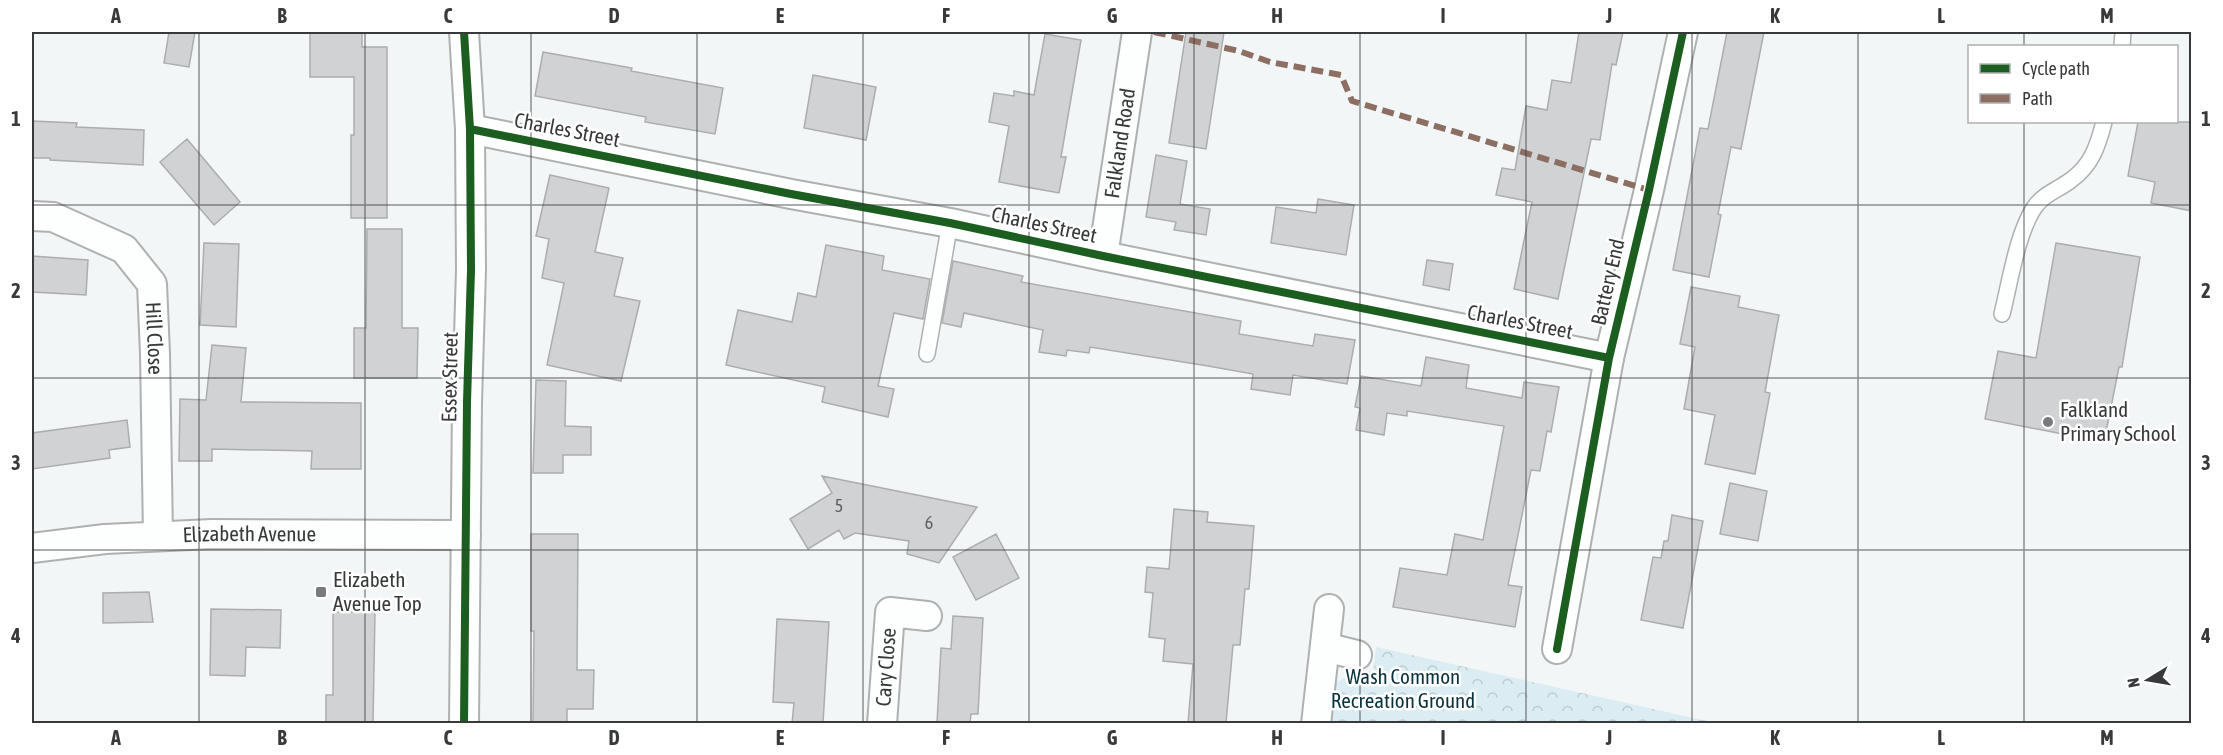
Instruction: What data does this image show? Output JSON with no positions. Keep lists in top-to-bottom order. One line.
{"streets":{"street":["Charles Street","Falkland Road","Battery End","Hill Close","Essex Street","Elizabeth Avenue","Cary Close"]},"crossings":[["Charles Street","Falkland Road"],["Charles Street","Battery End"],["Charles Street","Essex Street"],["Hill Close","Elizabeth Avenue"],["Essex Street","Elizabeth Avenue"]],"parks":["Wash Common Recreation Ground"],"places":{"other":["Falkland Primary School"],"transit":["Elizabeth Avenue Top"]},"house_numbers":["5","6"],"legend":["Cycle path","Path"],"north":"left","grid":{"columns":["A","B","C","D","E","F","G","H","I","J","K","L","M"],"rows":["1","2","3","4"]}}
